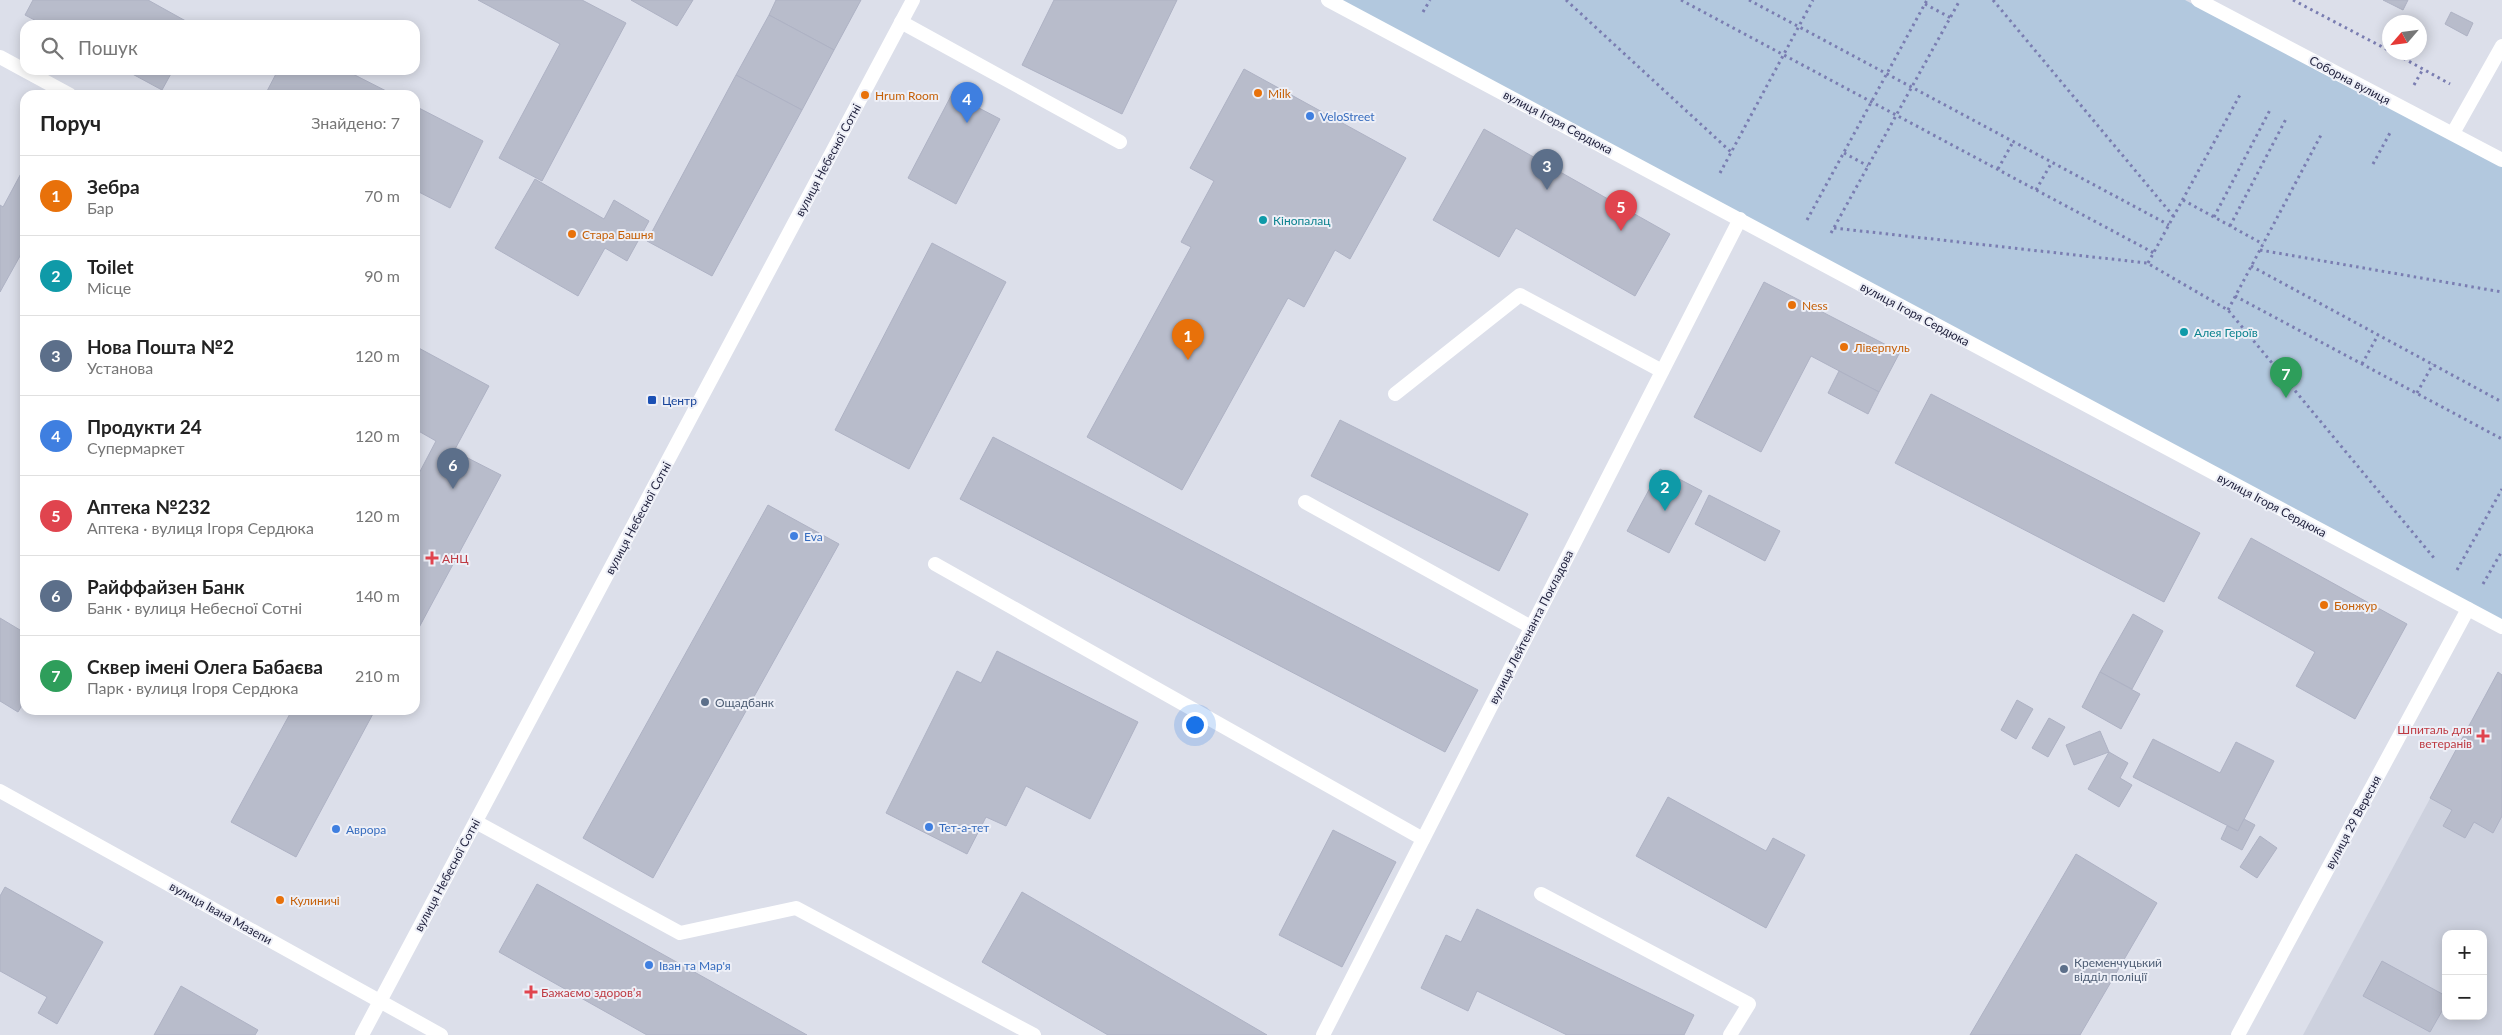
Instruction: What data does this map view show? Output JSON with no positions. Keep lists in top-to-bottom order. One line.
{"streets":{"street":["Соборна вулиця","вулиця Ігоря Сердюка","вулиця Небесної Сотні","вулиця Лейтенанта Покладова","вулиця 29 Вересня","вулиця Івана Мазепи"]},"crossings":[["вулиця Ігоря Сердюка","вулиця Лейтенанта Покладова"],["вулиця Ігоря Сердюка","вулиця 29 Вересня"],["вулиця Небесної Сотні","вулиця Івана Мазепи"]],"places":{"other":["Milk","Hrum Room","VeloStreet","Кінопалац","Стара Башня","Ness","Алея Героїв","Ліверпуль","Eva","Бонжур","Ощадбанк","Тет-а-тет","Аврора","Кулиничі","Іван та Мар'я","Кременчуцький відділ поліції"],"transit":["Центр"],"health":["АНЦ","Шпиталь для ветеранів","Бажаємо здоровʼя"]},"north":"bottom left","page":{"search":"Пошук","pins":["4","3","5","1","7","6","2"],"heading":["Поруч","Знайдено: 7"],"list":[{"mark":"1","name":"Зебра","note":"Бар","value":"70 m"},{"mark":"2","name":"Toilet","note":"Місце","value":"90 m"},{"mark":"3","name":"Нова Пошта №2","note":"Установа","value":"120 m"},{"mark":"4","name":"Продукти 24","note":"Супермаркет","value":"120 m"},{"mark":"5","name":"Аптека №232","note":"Аптека · вулиця Ігоря Сердюка","value":"120 m"},{"mark":"6","name":"Райффайзен Банк","note":"Банк · вулиця Небесної Сотні","value":"140 m"},{"mark":"7","name":"Сквер імені Олега Бабаєва","note":"Парк · вулиця Ігоря Сердюка","value":"210 m"}],"map_buttons":["+","−"]}}
